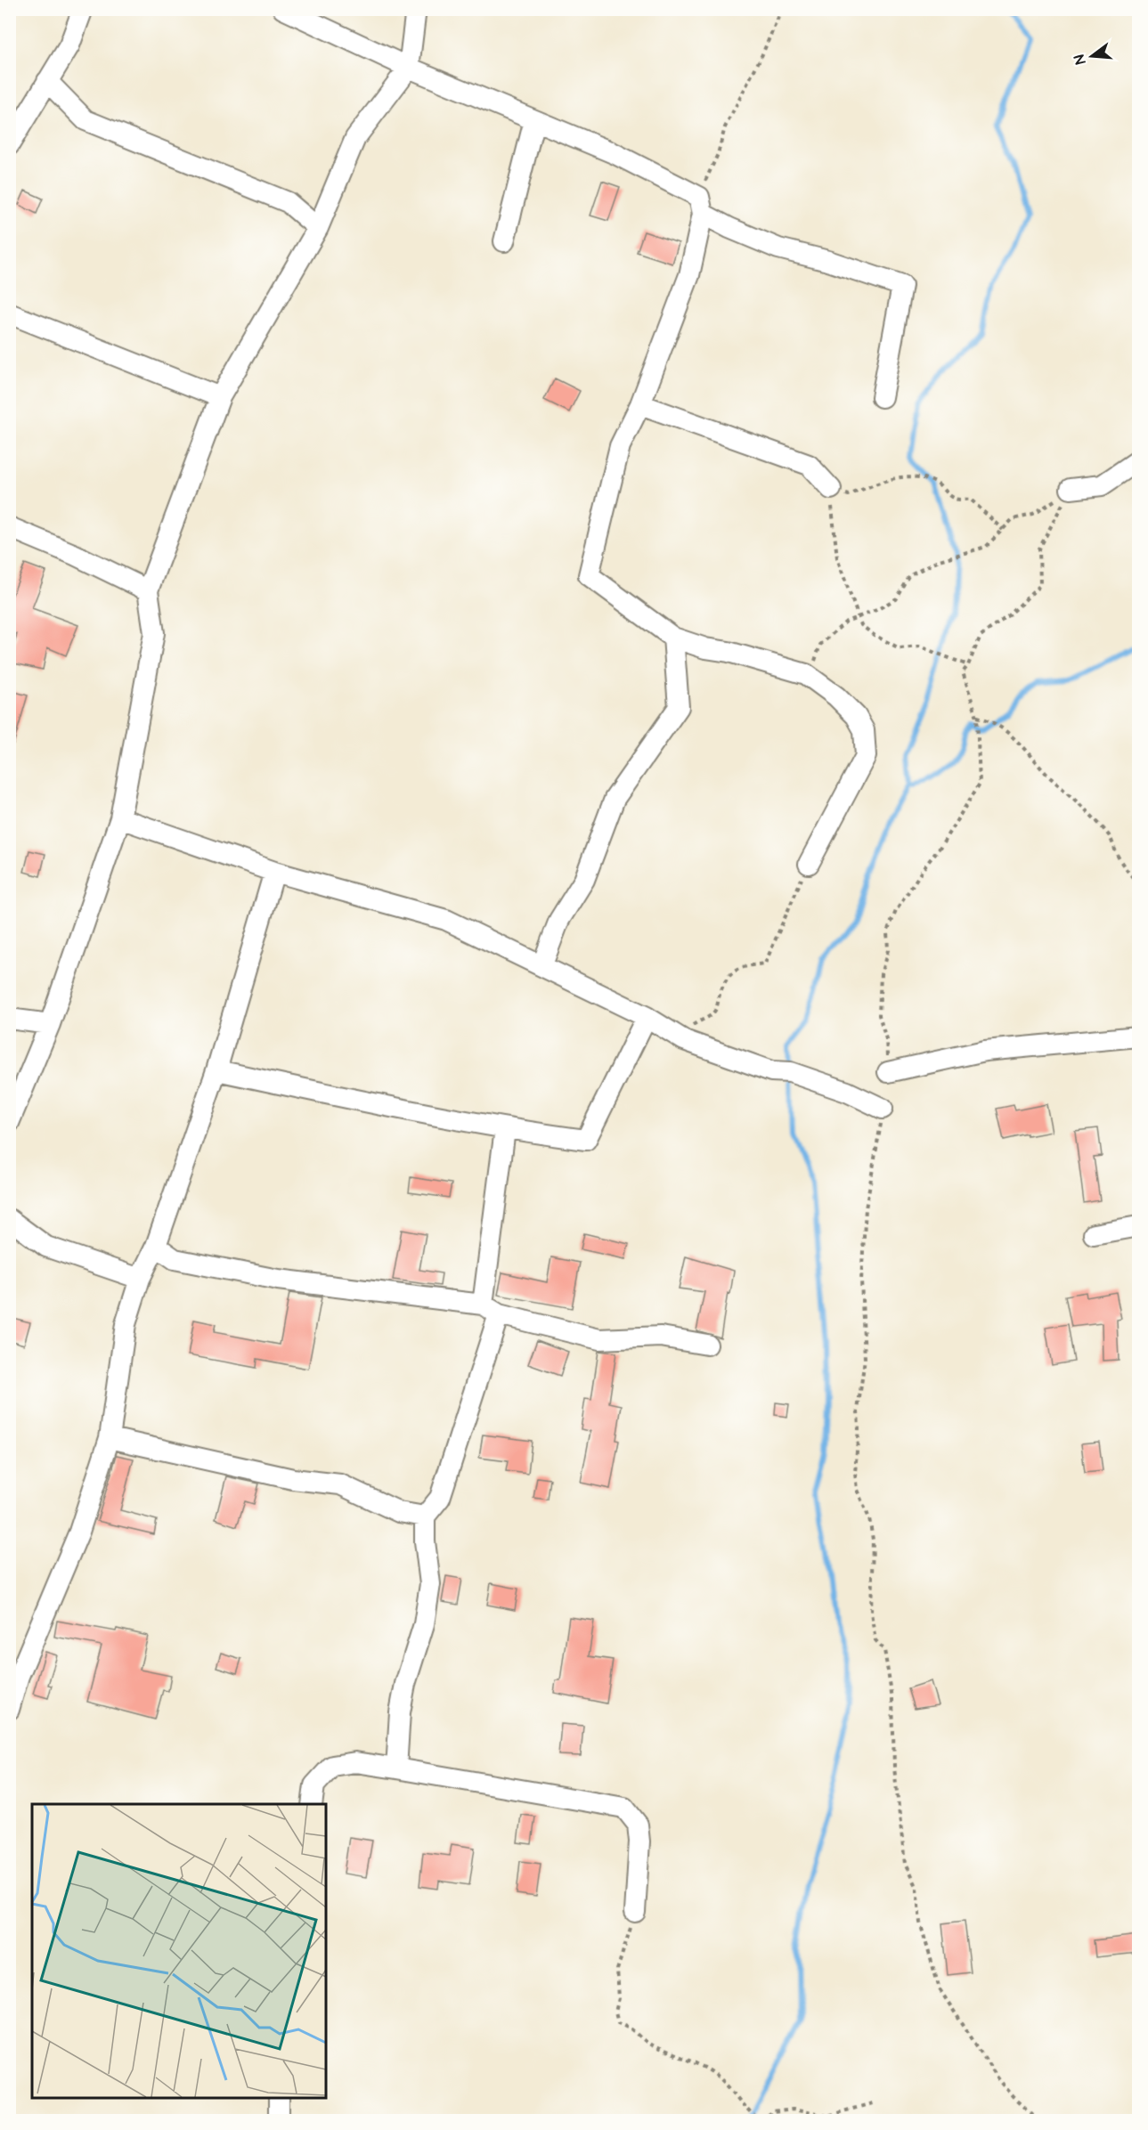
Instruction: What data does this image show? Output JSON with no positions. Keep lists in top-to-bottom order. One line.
{"north":"left"}
